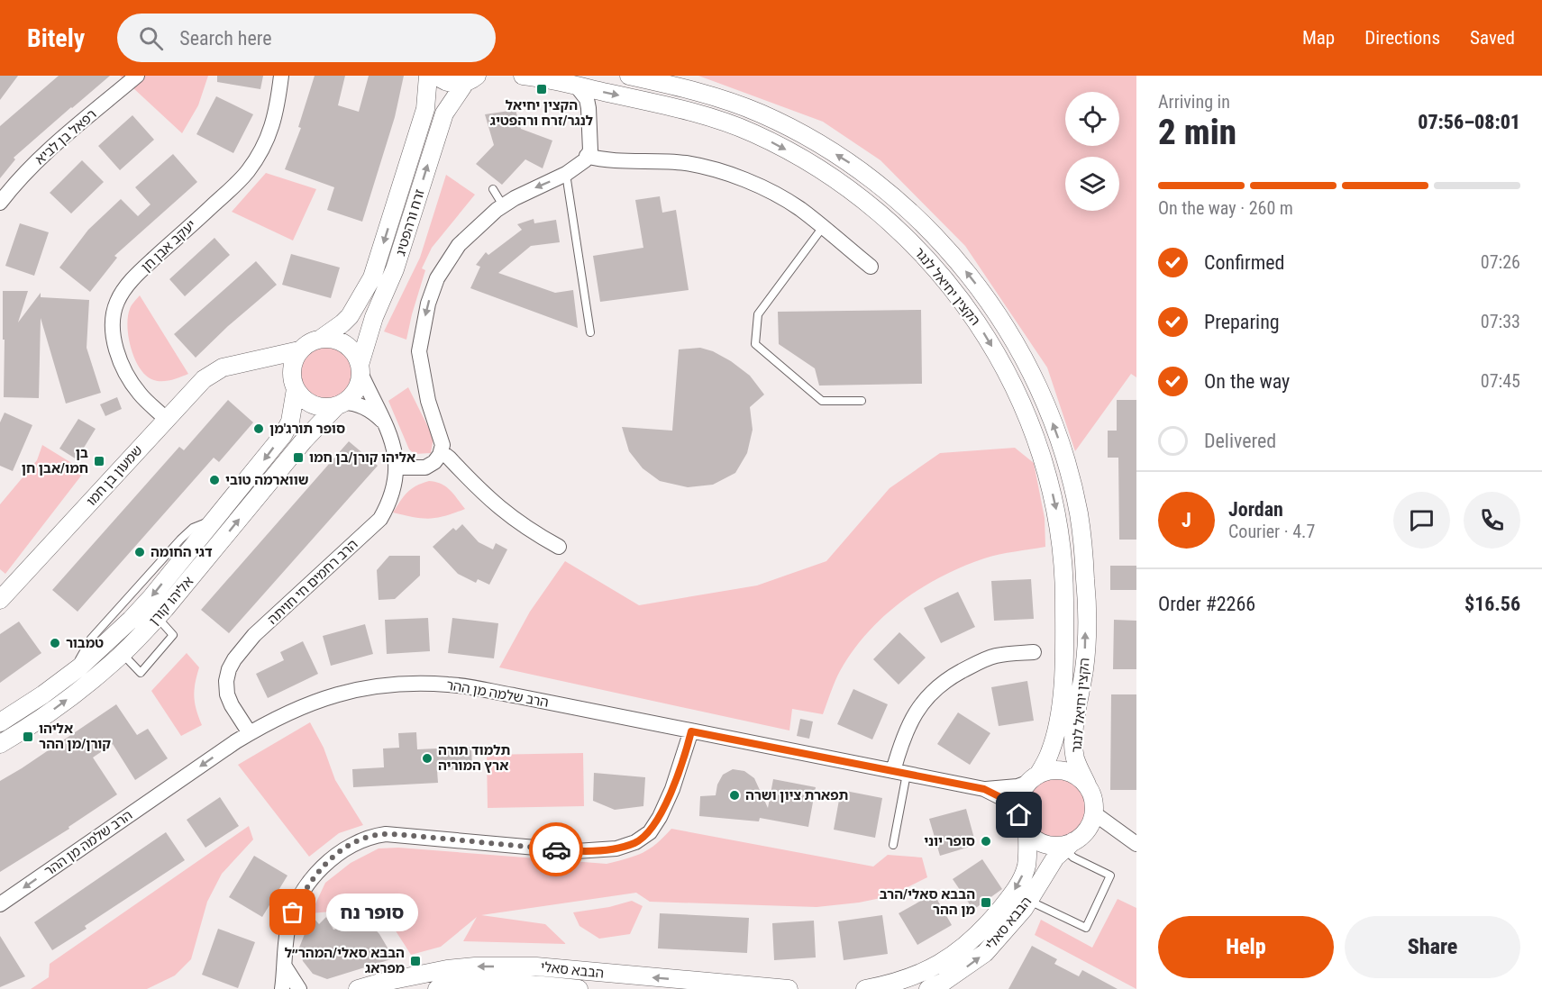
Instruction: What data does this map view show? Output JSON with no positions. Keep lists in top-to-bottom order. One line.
{"streets":{"street":["רפאל בן לביא","זרח ורהפטיג","יעקב אבן חן","הקצין יחיאל לנגר","שמעון בן חמו","הרב רחמים חי חויתה","אליהו קורן","הרב שלמה מן ההר","הבבא סאלי"]},"crossings":[["זרח ורהפטיג","שמעון בן חמו"],["זרח ורהפטיג","אליהו קורן"],["יעקב אבן חן","שמעון בן חמו"],["הקצין יחיאל לנגר","הבבא סאלי"],["שמעון בן חמו","אליהו קורן"],["הרב רחמים חי חויתה","הרב שלמה מן ההר"]],"places":{"transit":["הקצין יחיאל לנגר/זרח ורהפטיג","אליהו קורן/בן חמו","בן חמו/אבן חן","אליהו קורן/מן ההר","הבבא סאלי/הרב מן ההר","הבבא סאלי/המהר״ל מפראג"],"other":["סופר תורג'מן","שווארמה טובי","דגי החומה","טמבור","תלמוד תורה ארץ המוריה","תפארת ציון ושרה","סופר יוני","סופר נח"]},"page":{"header":"Bitely","search":"Search here","nav":["Map","Directions","Saved"],"heading":["2 min","Arriving in","07:56–08:01"],"panel":["Jordan","Courier · 4.7","Order #2266","$16.56"],"bar":"On the way · 260 m","list":[["Confirmed","07:26"],["Preparing","07:33"],["On the way","07:45"],"Delivered"],"round":"J","bubble":"סופר נח","buttons":["Help","Share"]}}
